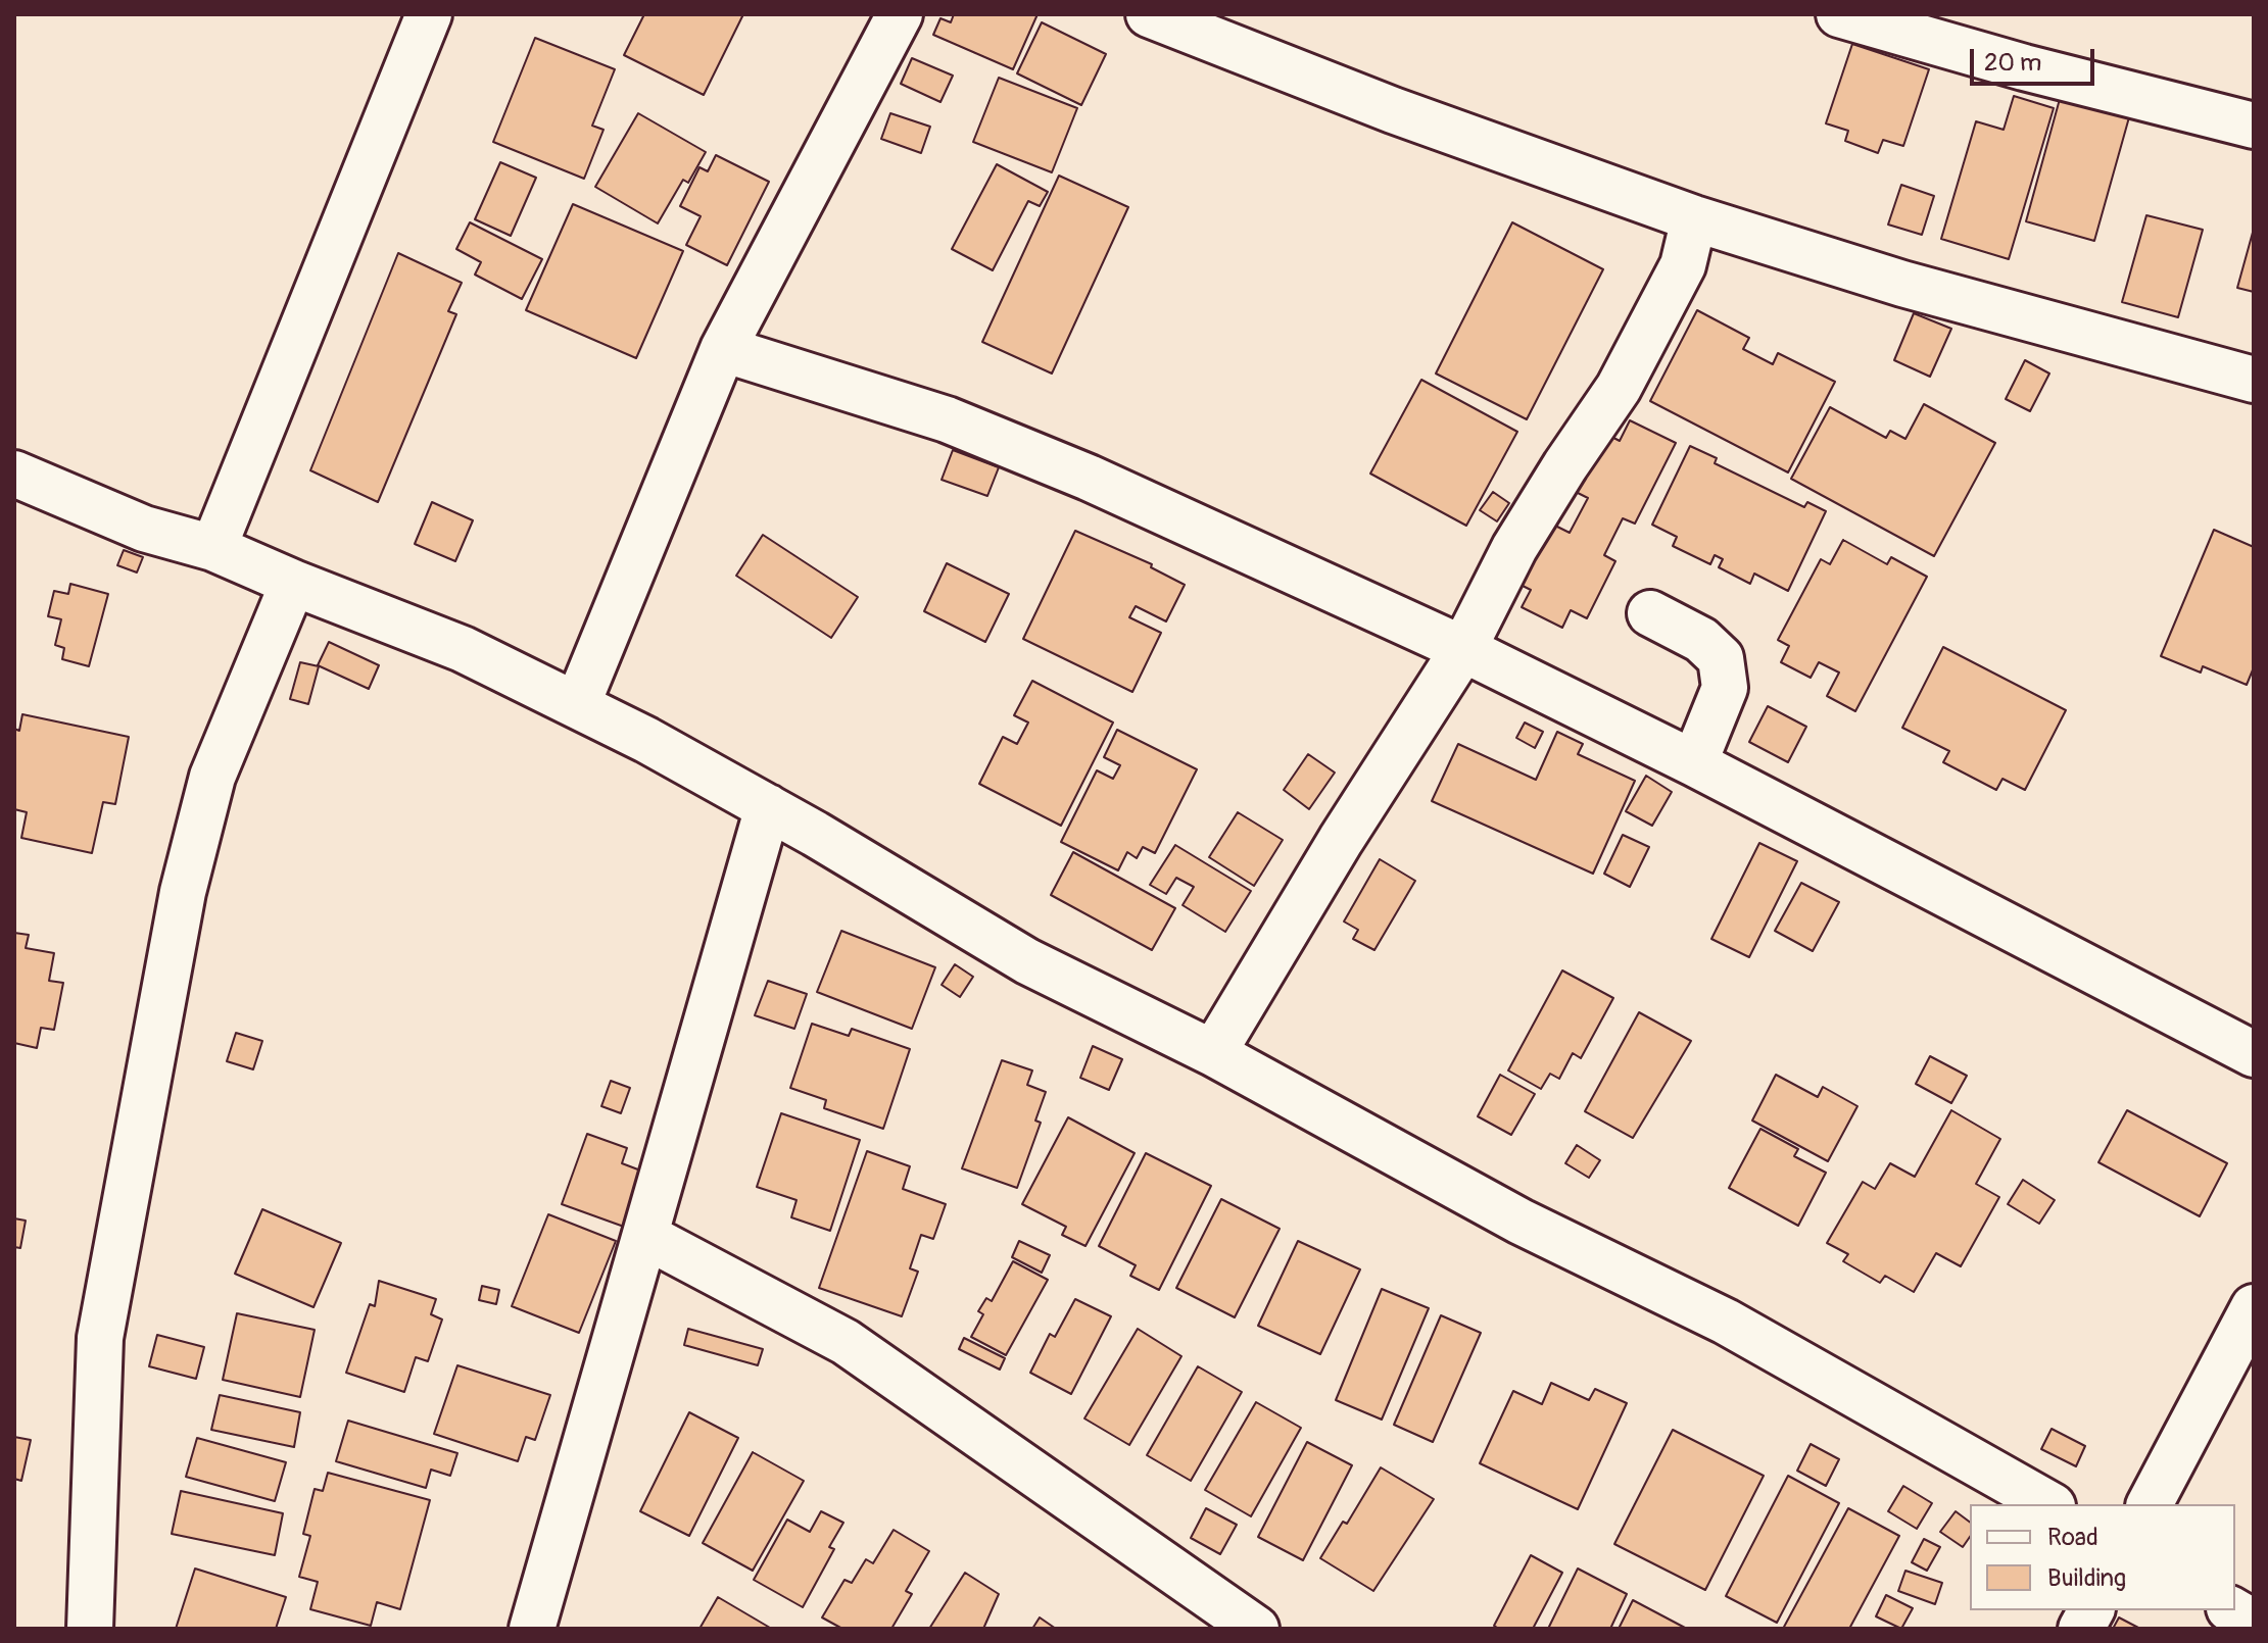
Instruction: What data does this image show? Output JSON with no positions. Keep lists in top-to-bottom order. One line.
{"legend":["Road","Building"],"scale_bar":"20 m"}
